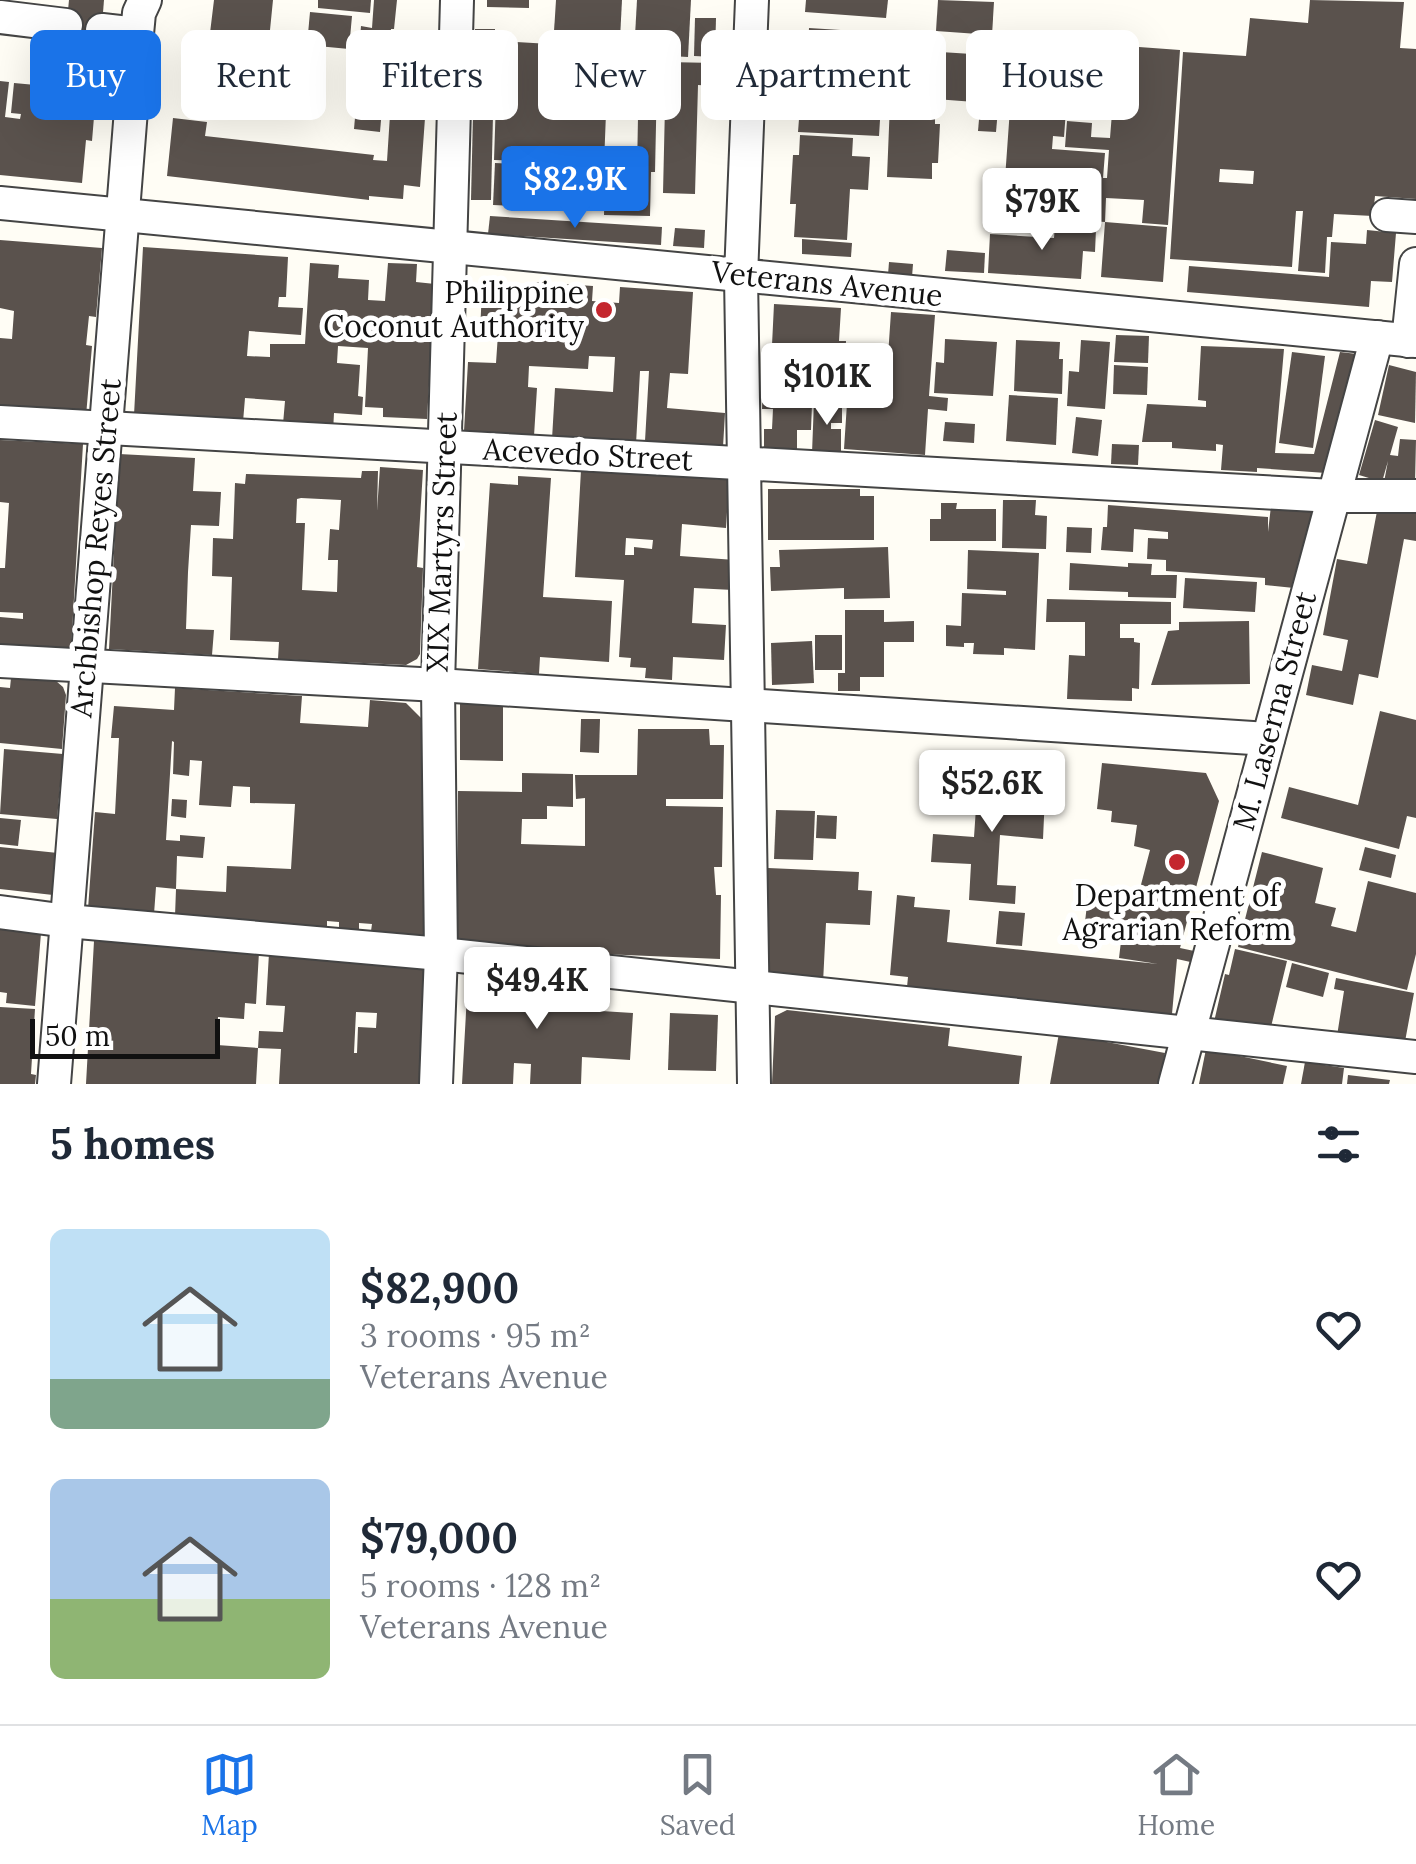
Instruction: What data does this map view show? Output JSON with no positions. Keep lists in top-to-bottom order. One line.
{"streets":{"street":["Veterans Avenue","Acevedo Street","XIX Martyrs Street","Archbishop Reyes Street","M. Laserna Street"]},"crossings":[["Veterans Avenue","XIX Martyrs Street"],["Veterans Avenue","Archbishop Reyes Street"],["Veterans Avenue","M. Laserna Street"],["Acevedo Street","XIX Martyrs Street"],["Acevedo Street","Archbishop Reyes Street"],["Acevedo Street","M. Laserna Street"]],"places":["Philippine Coconut Authority","Department of Agrarian Reform"],"scale_bar":"50 m","page":{"chip":["Buy","Rent","Filters","New","Apartment","House"],"price":["$82.9K","$79K","$101K","$52.6K","$49.4K"],"scale":"50 m","heading":"5 homes","list":[{"name":"$82,900","note":"3 rooms · 95 m² · Veterans Avenue"},{"name":"$79,000","note":"5 rooms · 128 m² · Veterans Avenue"}],"tabs":["Map","Saved","Home"]}}
